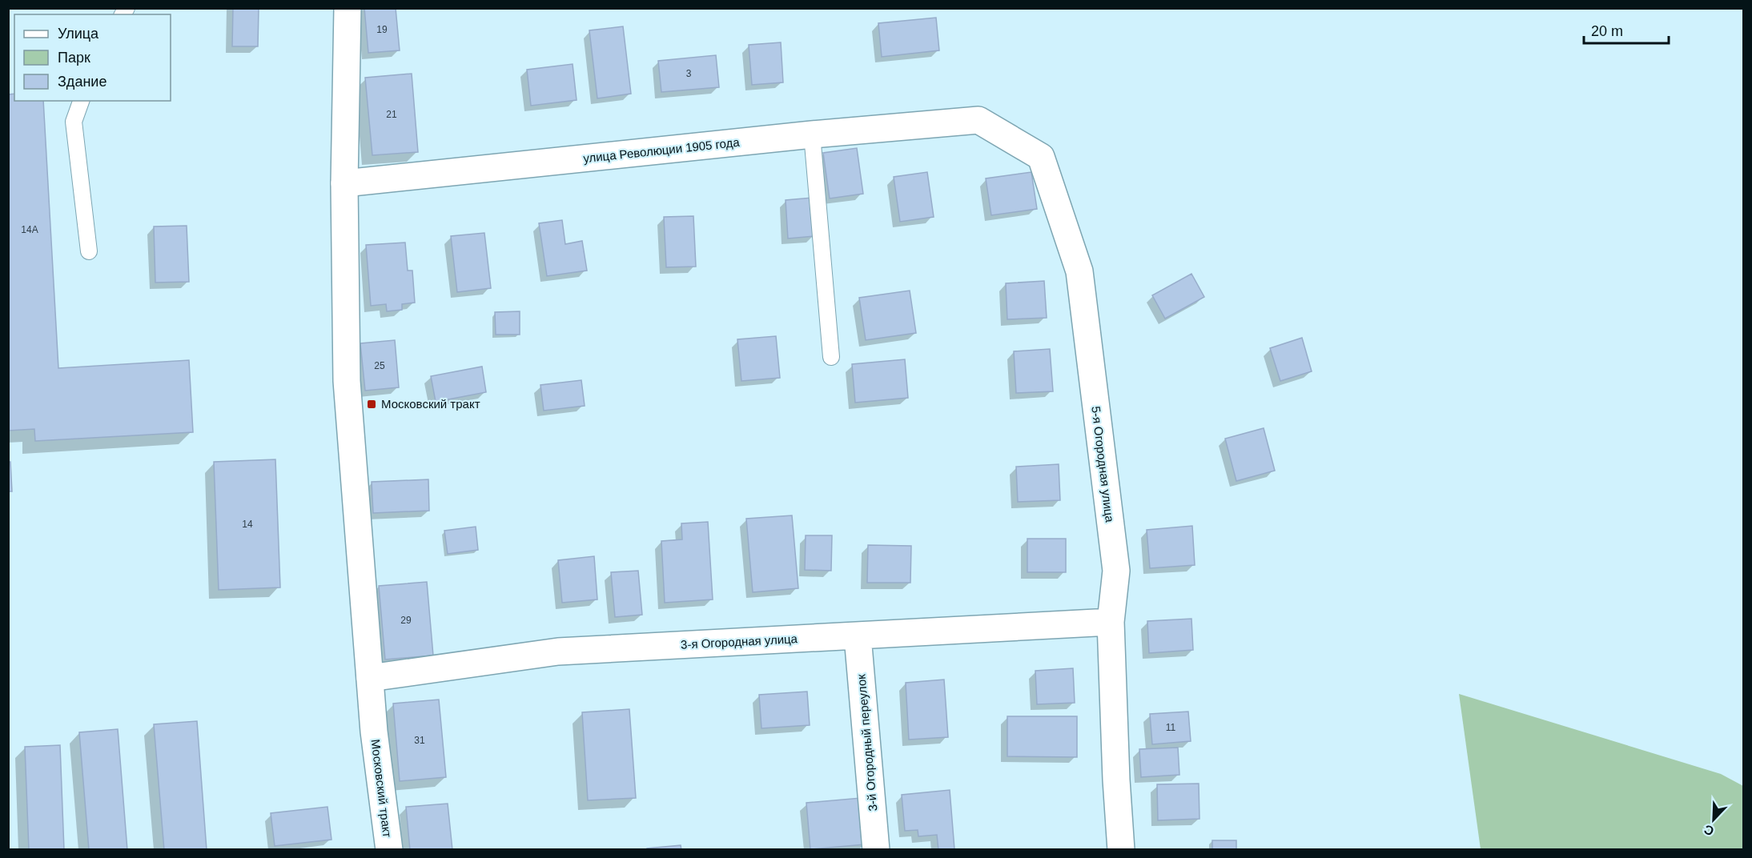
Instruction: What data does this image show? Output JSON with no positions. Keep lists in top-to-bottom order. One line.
{"streets":{"street":["улица Революции 1905 года","5-я Огородная улица","3-я Огородная улица","3-й Огородный переулок","Московский тракт"]},"crossings":[["улица Революции 1905 года","5-я Огородная улица"],["улица Революции 1905 года","Московский тракт"],["5-я Огородная улица","3-я Огородная улица"],["3-я Огородная улица","3-й Огородный переулок"],["3-я Огородная улица","Московский тракт"]],"places":{"transit":["Московский тракт"]},"house_numbers":["19","3","21","14А","25","14","29","11","31"],"legend":["Улица","Парк","Здание"],"scale_bar":"20 m","north":"bottom left"}
